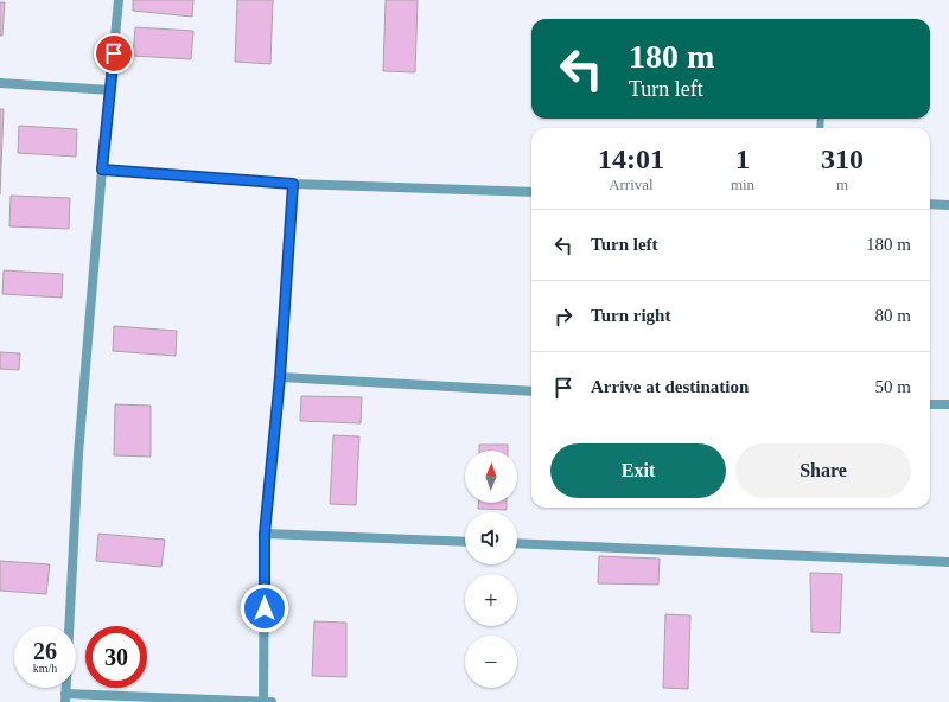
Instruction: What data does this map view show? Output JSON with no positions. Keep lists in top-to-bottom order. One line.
{"north":"top","page":{"turn":["180 m","Turn left"],"eta":["14:01","Arrival","1","min","310","m"],"list":[{"name":"Turn left","value":"180 m"},{"name":"Turn right","value":"80 m"},{"name":"Arrive at destination","value":"50 m"}],"buttons":["Exit","Share"],"map_buttons":["+","−"],"speed":"26 km/h","limit":"30"}}
